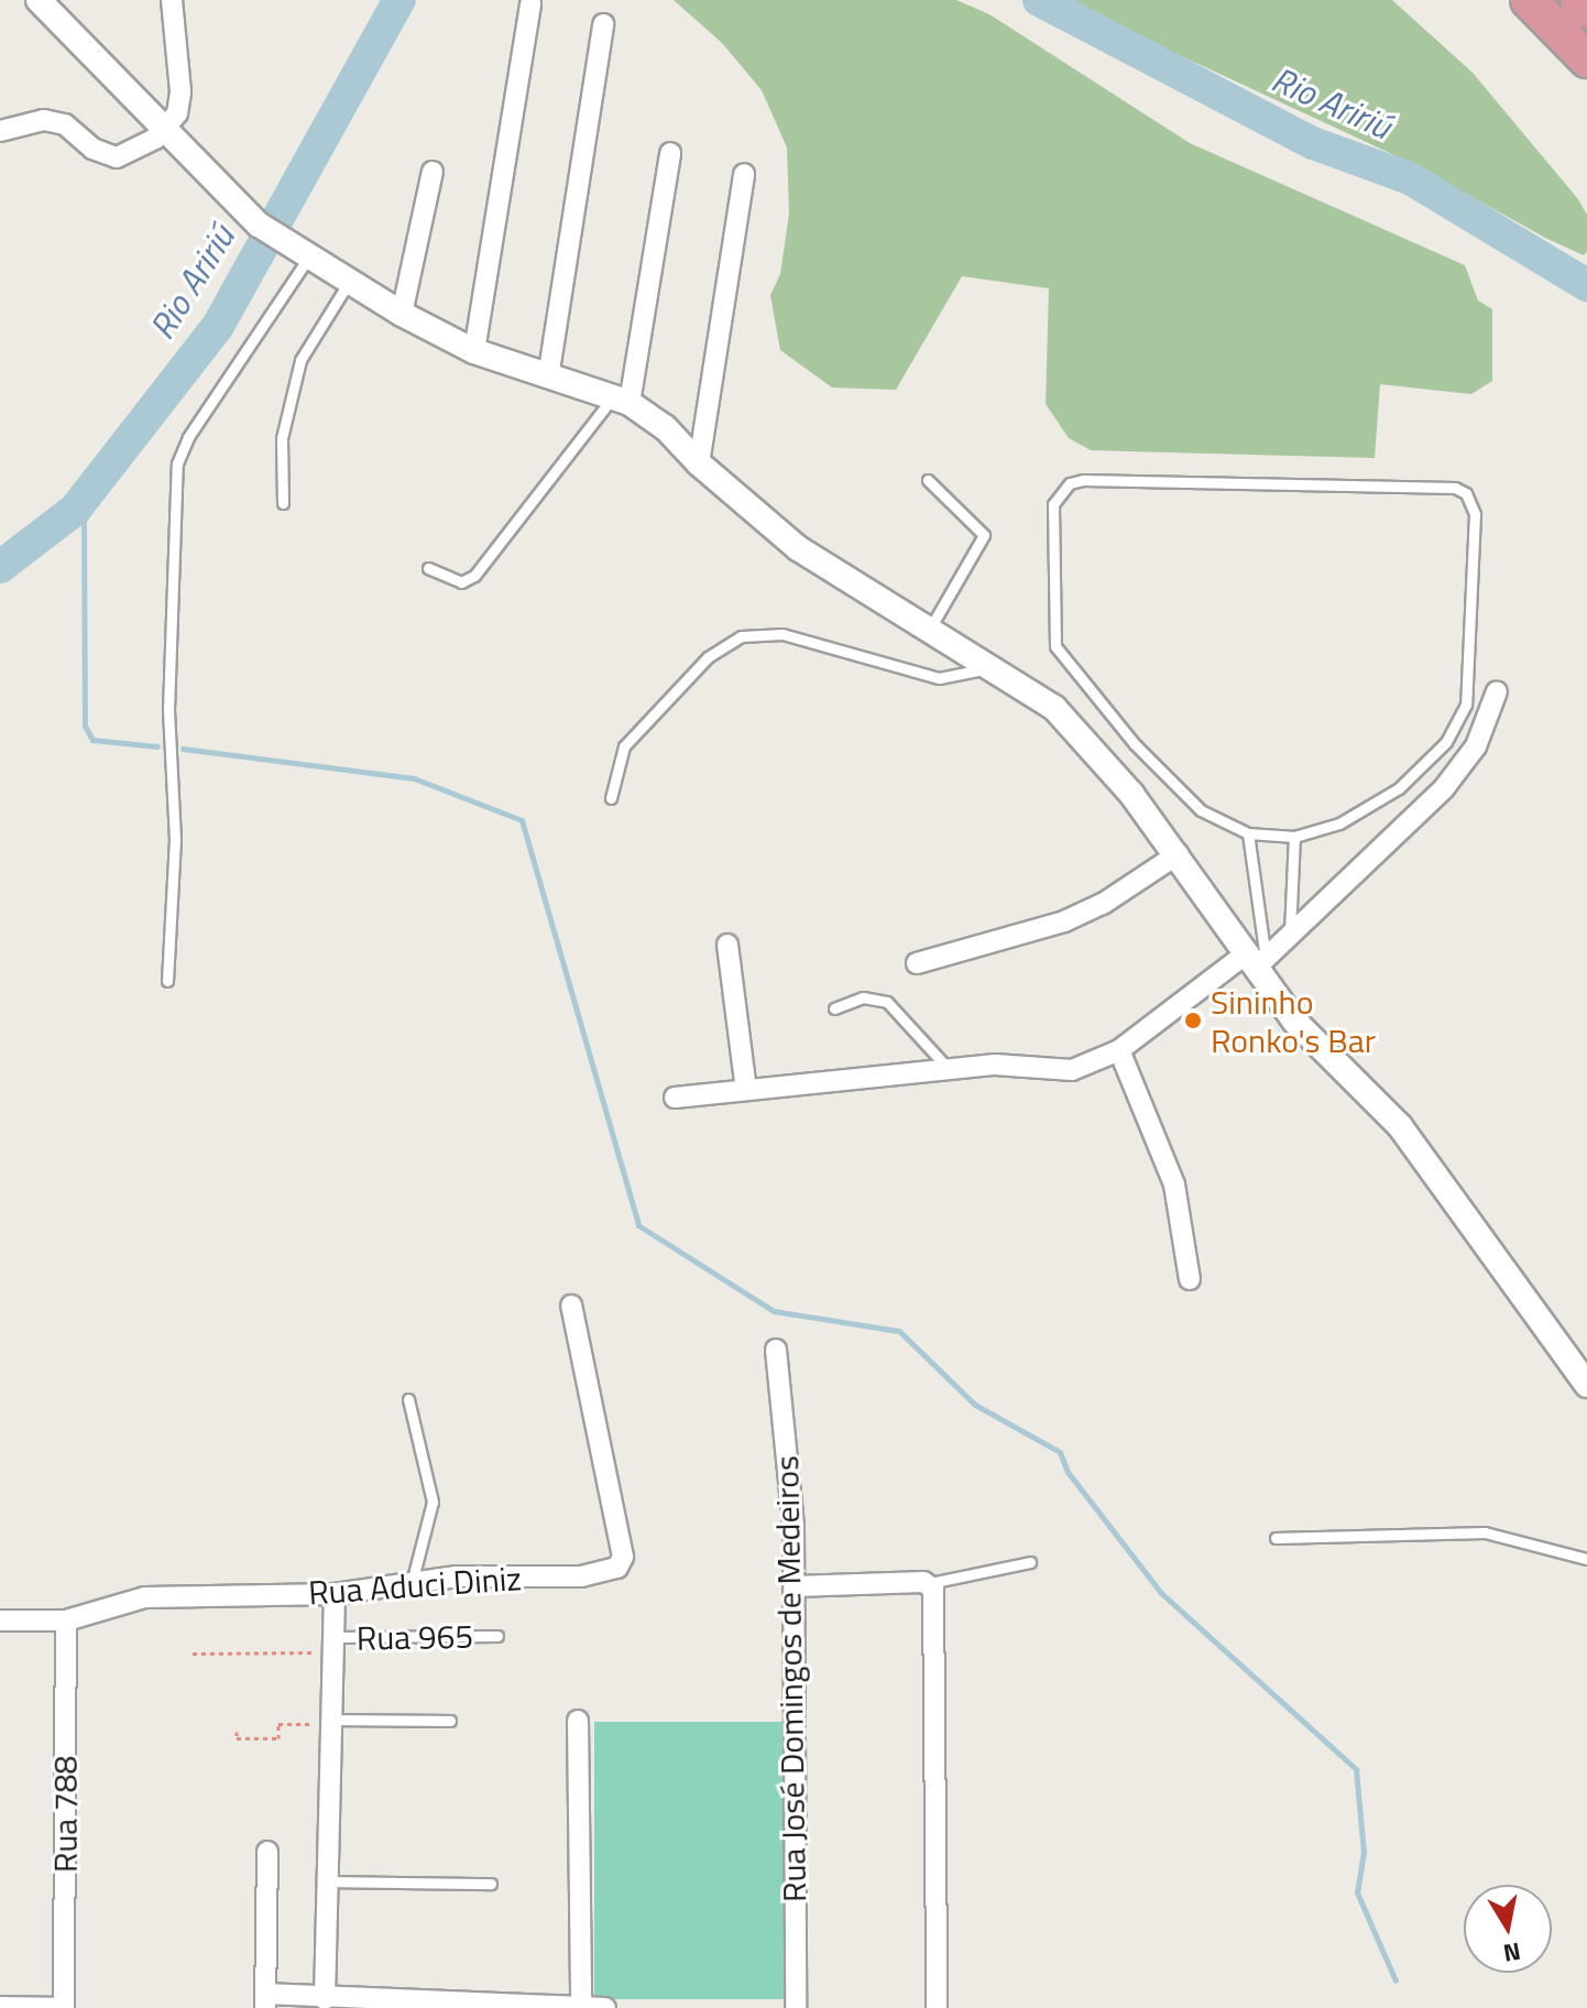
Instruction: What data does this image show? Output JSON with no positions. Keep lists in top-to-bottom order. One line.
{"streets":{"street":["Rua Aduci Diniz","Rua José Domingos de Medeiros","Rua 788"],"lane":["Rua 965"]},"crossings":[["Rua Aduci Diniz","Rua 788"]],"water":["Rio Aririú"],"places":["Sininho Ronko's Bar"],"north":"bottom"}
